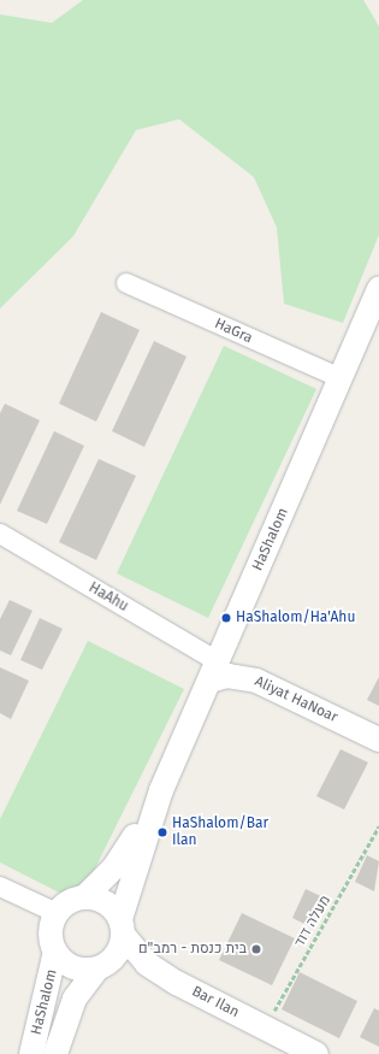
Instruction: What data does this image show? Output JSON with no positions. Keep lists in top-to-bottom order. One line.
{"streets":{"street":["HaGra","HaShalom","HaAhu","Aliyat HaNoar","Bar Ilan"],"path":["מעלה דוד"]},"crossings":[["HaGra","HaShalom"],["HaShalom","HaAhu"],["HaShalom","Aliyat HaNoar"],["HaShalom","Bar Ilan"],["HaAhu","Aliyat HaNoar"],["מעלה דוד","Bar Ilan"]],"places":["HaShalom/Ha'Ahu","HaShalom/Bar Ilan","בית כנסת - רמב\"ם"]}
